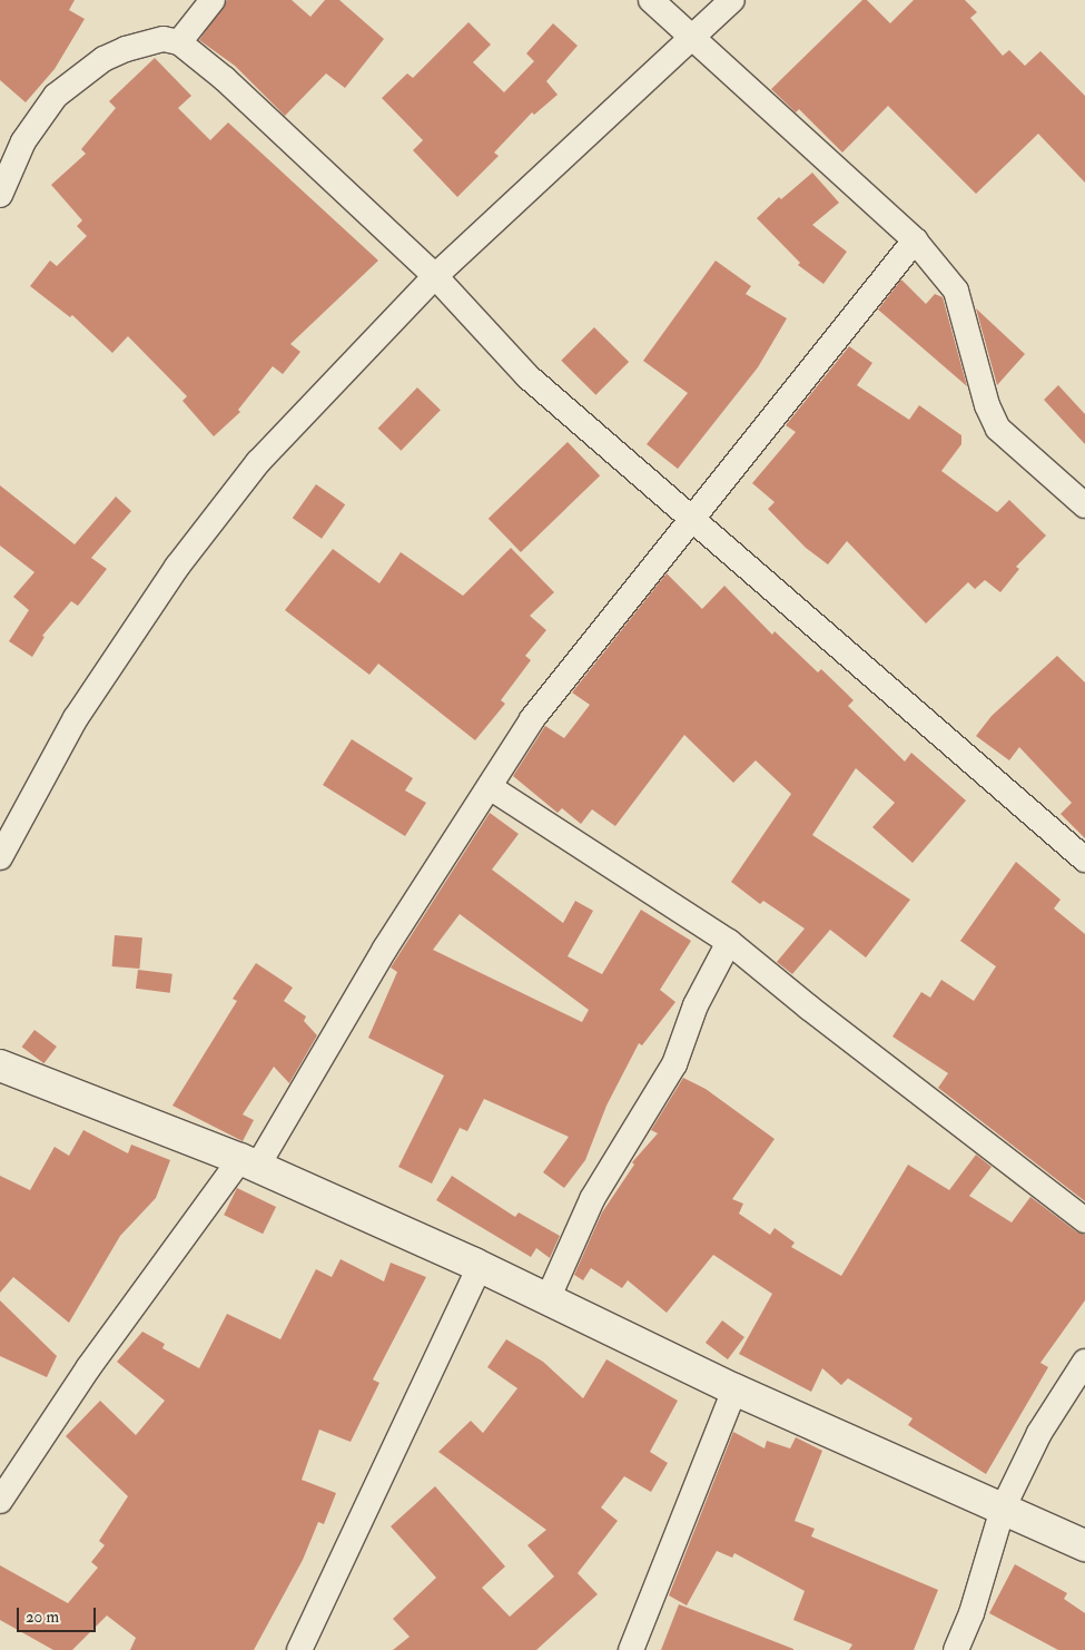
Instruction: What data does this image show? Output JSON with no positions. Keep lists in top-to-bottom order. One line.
{"scale_bar":"20 m"}
